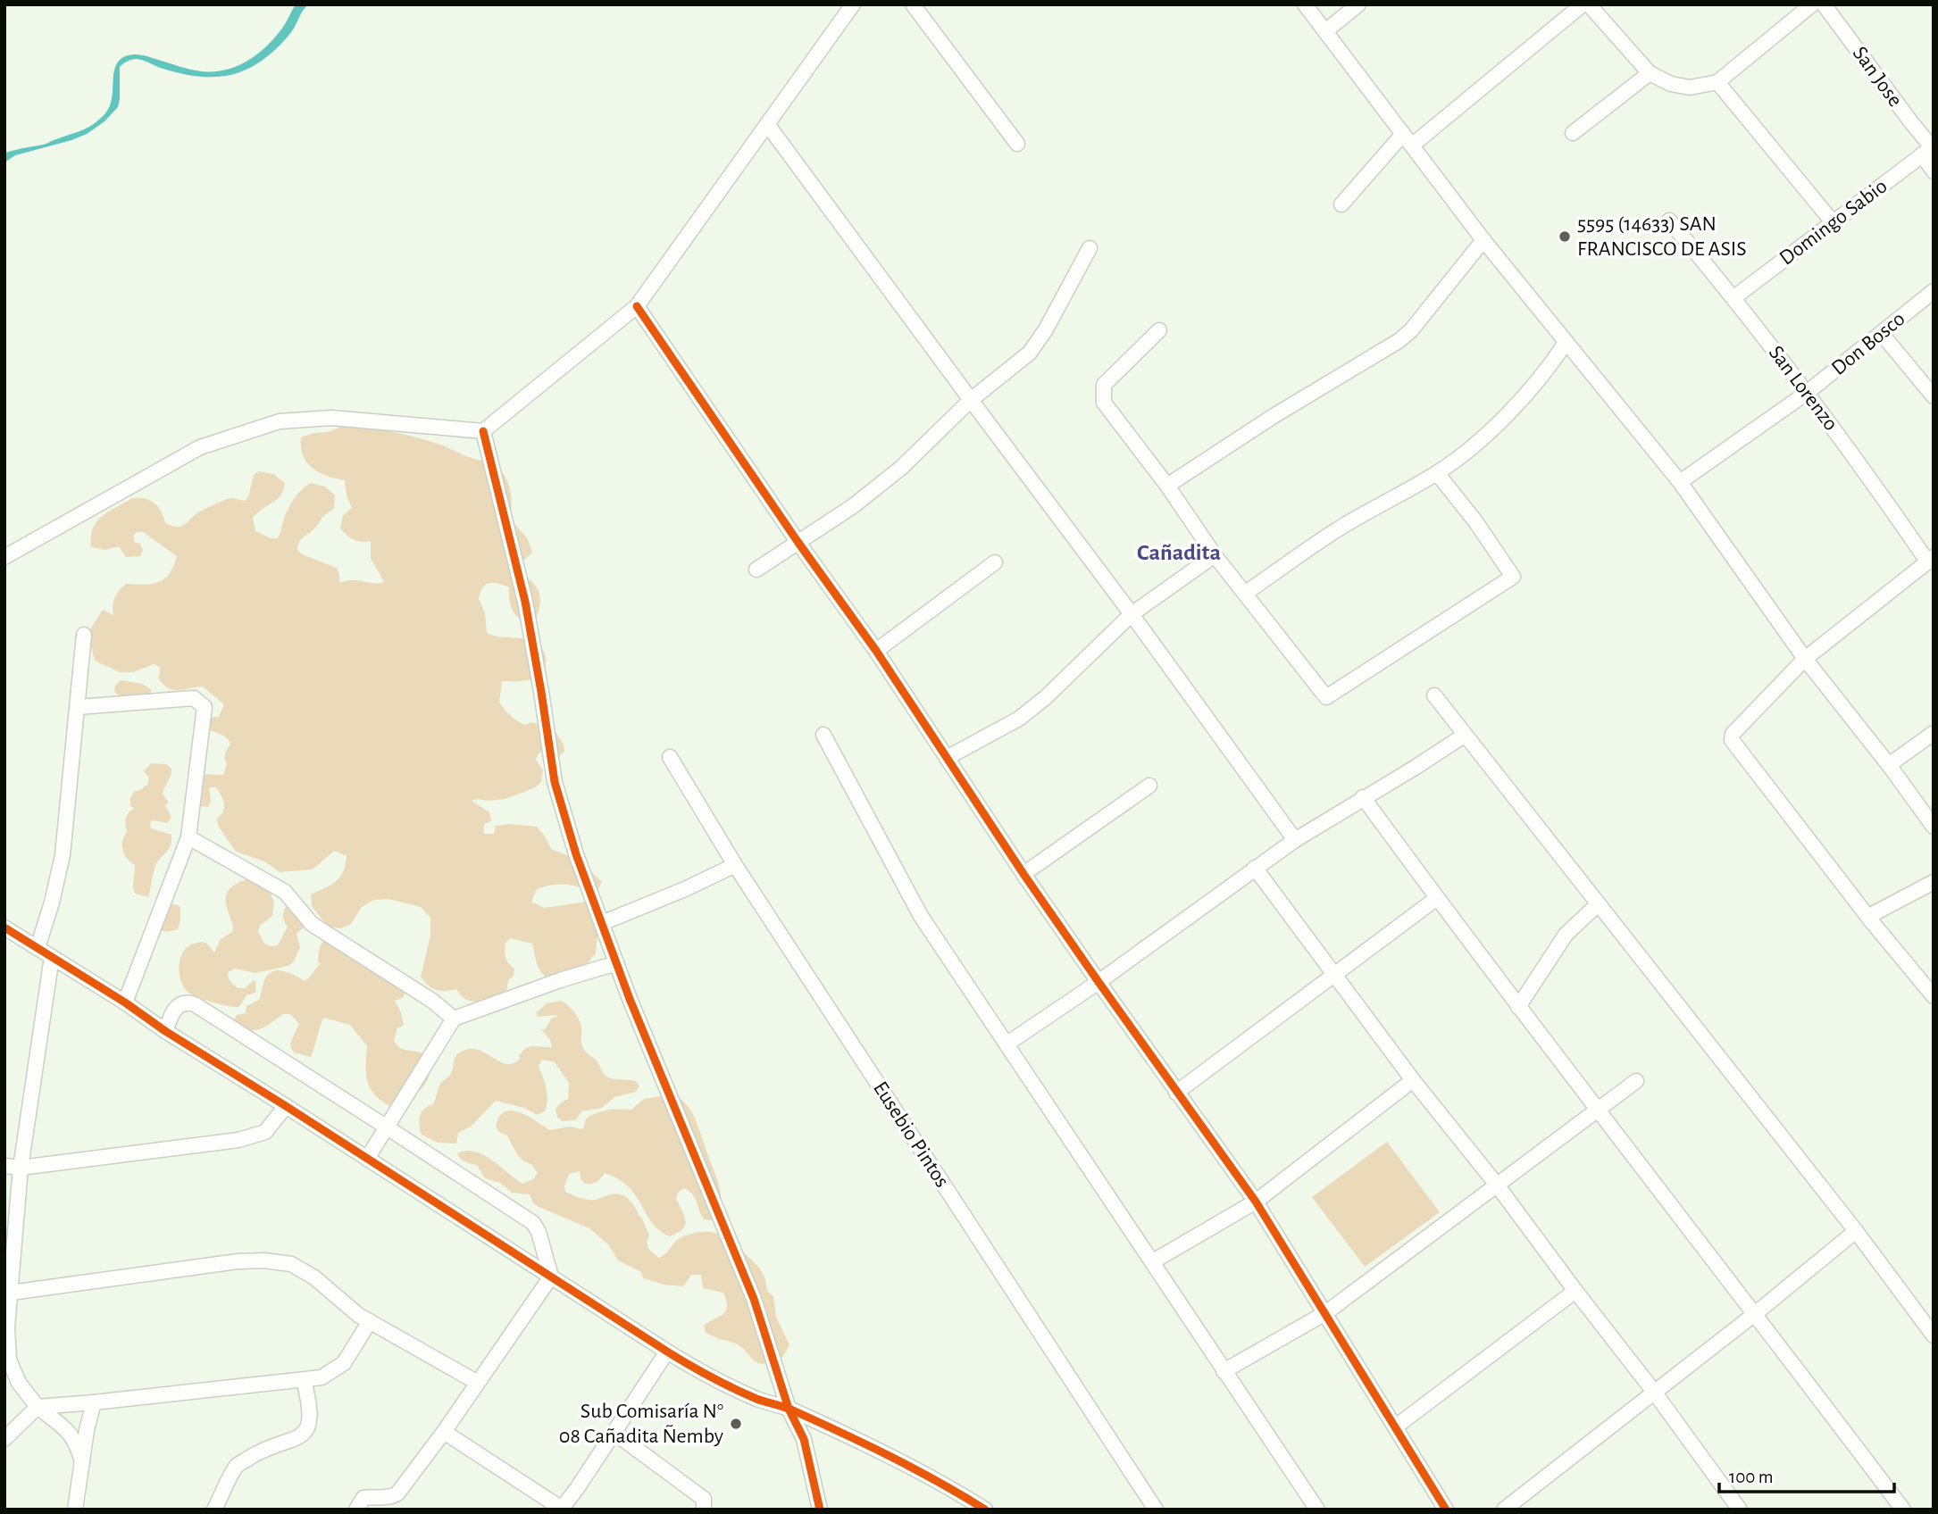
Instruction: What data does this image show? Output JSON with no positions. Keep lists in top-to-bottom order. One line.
{"streets":{"street":["San Jose","Domingo Sabio","Don Bosco","San Lorenzo","Eusebio Pintos"]},"crossings":[["San Jose","Domingo Sabio"],["Domingo Sabio","San Lorenzo"],["Don Bosco","San Lorenzo"]],"districts":["Cañadita"],"places":["5595 (14633) SAN FRANCISCO DE ASIS","Sub Comisaría N° 08 Cañadita Ñemby"],"scale_bar":"100 m"}
